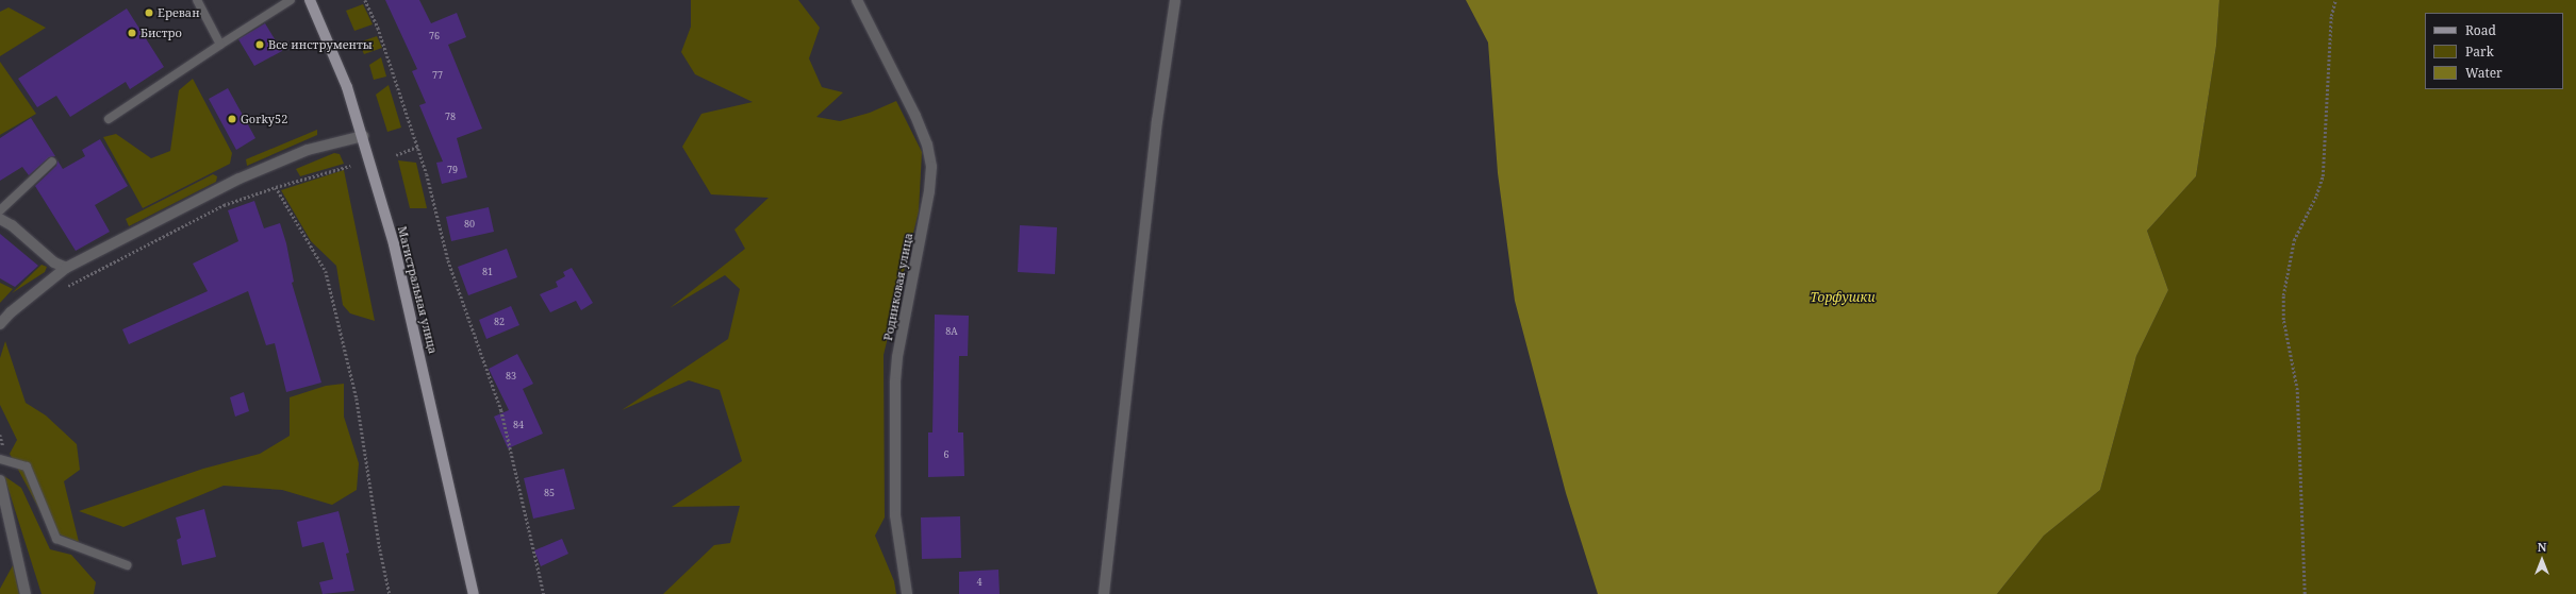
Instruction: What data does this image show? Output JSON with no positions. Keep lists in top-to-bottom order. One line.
{"streets":{"main road":["Магистральная улица"],"street":["Родниковая улица"]},"water":["Торфушки"],"places":["Ереван","Бистро","Все инструменты","Gorky52"],"house_numbers":["76","77","78","79","80","81","82","8А","83","84","6","85","4"],"legend":["Road","Park","Water"],"north":"top"}
